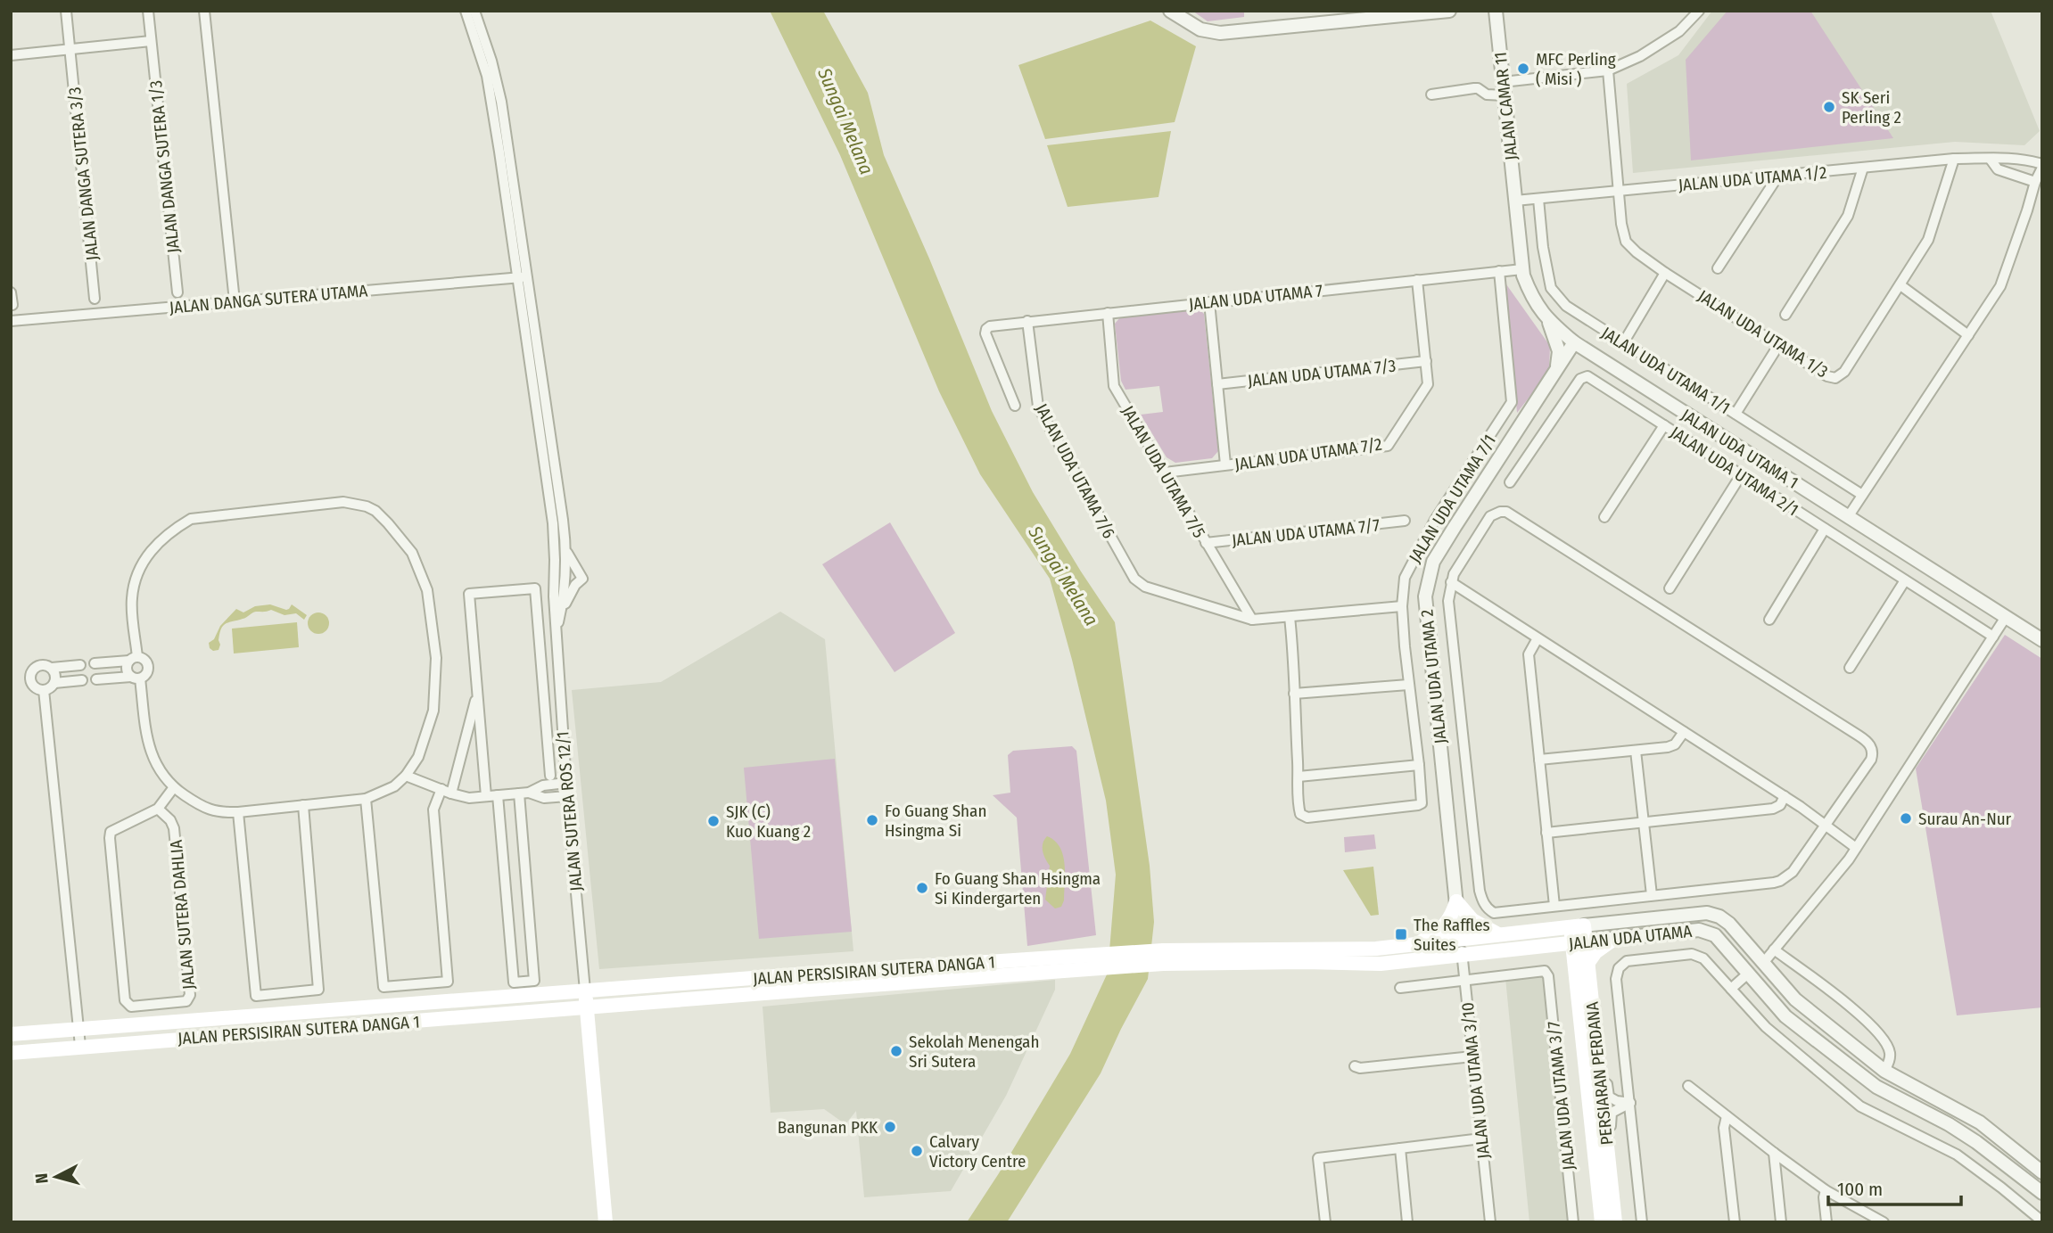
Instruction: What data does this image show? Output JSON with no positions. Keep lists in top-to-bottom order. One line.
{"streets":{"main road":["JALAN UDA UTAMA","JALAN PERSISIRAN SUTERA DANGA 1","PERSIARAN PERDANA"],"street":["JALAN CAMAR 11","JALAN DANGA SUTERA 1/3","JALAN DANGA SUTERA 3/3","JALAN UDA UTAMA 1/2","JALAN UDA UTAMA 7","JALAN DANGA SUTERA UTAMA","JALAN UDA UTAMA 1/3","JALAN UDA UTAMA 1/1","JALAN UDA UTAMA 7/3","JALAN UDA UTAMA 1","JALAN UDA UTAMA 7/2","JALAN UDA UTAMA 7/6","JALAN UDA UTAMA 2/1","JALAN UDA UTAMA 7/5","JALAN UDA UTAMA 7/1","JALAN UDA UTAMA 7/7","JALAN UDA UTAMA 2","JALAN SUTERA ROS 12/1","JALAN SUTERA DAHLIA","JALAN UDA UTAMA 3/10","JALAN UDA UTAMA 3/7"]},"crossings":[["JALAN CAMAR 11","JALAN UDA UTAMA 1/2"],["JALAN CAMAR 11","JALAN UDA UTAMA 1"],["JALAN UDA UTAMA 1/2","JALAN UDA UTAMA 1/3"],["JALAN UDA UTAMA 1/2","JALAN UDA UTAMA 1/1"],["JALAN UDA UTAMA 1/2","JALAN UDA UTAMA 1"],["JALAN UDA UTAMA 7","JALAN UDA UTAMA 1"],["JALAN UDA UTAMA 7","JALAN UDA UTAMA 7/2"],["JALAN UDA UTAMA 7","JALAN UDA UTAMA 7/6"],["JALAN UDA UTAMA 7","JALAN UDA UTAMA 7/5"],["JALAN UDA UTAMA 7","JALAN UDA UTAMA 7/1"],["JALAN UDA UTAMA 7/3","JALAN UDA UTAMA 7/2"],["JALAN UDA UTAMA 1","JALAN UDA UTAMA 2"],["JALAN UDA UTAMA 7/2","JALAN UDA UTAMA 7/5"],["JALAN UDA UTAMA 7/6","JALAN UDA UTAMA 7/5"],["JALAN UDA UTAMA 7/5","JALAN UDA UTAMA 7/7"],["JALAN UDA UTAMA 2","JALAN UDA UTAMA"],["JALAN UDA UTAMA 2","JALAN UDA UTAMA 3/10"],["JALAN SUTERA ROS 12/1","JALAN PERSISIRAN SUTERA DANGA 1"],["JALAN UDA UTAMA","JALAN PERSISIRAN SUTERA DANGA 1"],["JALAN UDA UTAMA","PERSIARAN PERDANA"],["JALAN UDA UTAMA","JALAN UDA UTAMA 3/10"],["JALAN UDA UTAMA 3/10","JALAN UDA UTAMA 3/7"]],"water":["Sungai Melana"],"places":{"other":["MFC Perling ( Misi )","SK Seri Perling 2","Surau An-Nur","Fo Guang Shan Hsingma Si","SJK (C) Kuo Kuang 2","Fo Guang Shan Hsingma Si Kindergarten","Sekolah Menengah Sri Sutera","Bangunan PKK","Calvary Victory Centre"],"transit":["The Raffles Suites"]},"scale_bar":"100 m","north":"left"}
